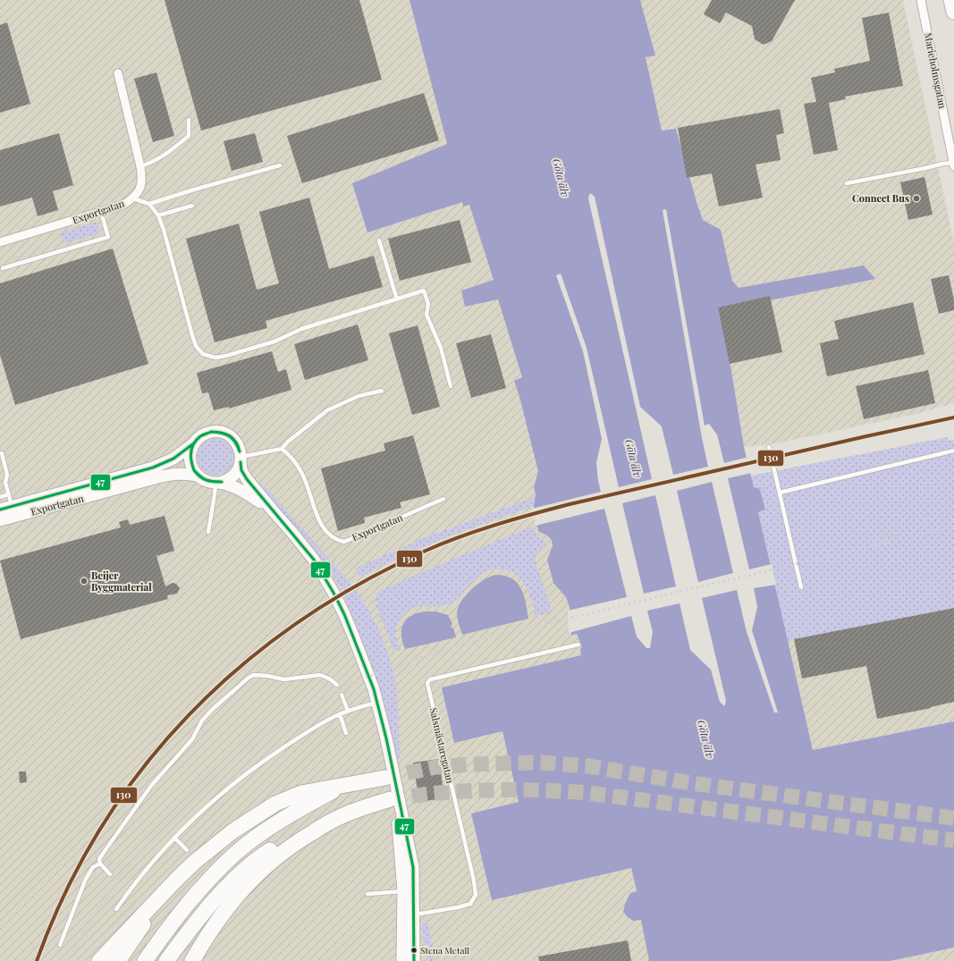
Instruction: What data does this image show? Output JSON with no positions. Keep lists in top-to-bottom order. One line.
{"streets":{"street":["Marieholmsgatan","Exportgatan"],"lane":["Salsmästaregatan"]},"water":["Göta älv"],"places":["Connect Bus","Beijer Byggmaterial","Stena Metall"],"lines":["transit line 130","transit line 47"]}
